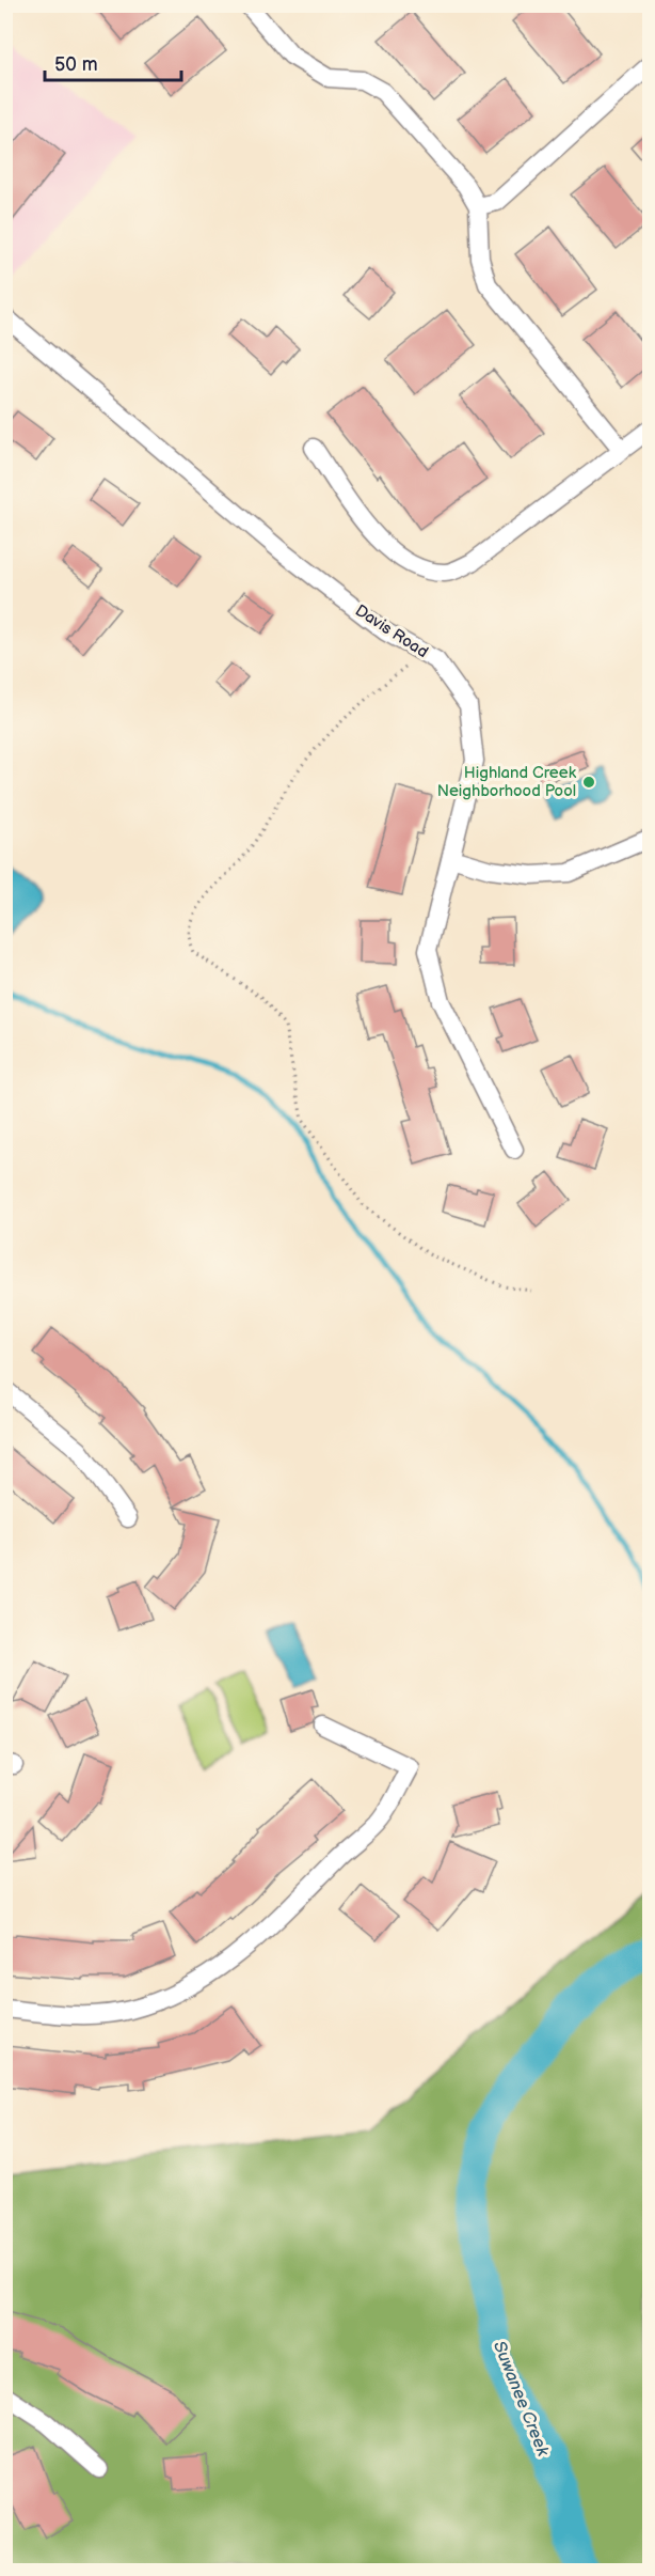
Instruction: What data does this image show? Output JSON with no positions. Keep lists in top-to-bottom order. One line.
{"streets":{"street":["Davis Road"]},"water":["Suwanee Creek"],"places":["Highland Creek Neighborhood Pool"],"scale_bar":"50 m"}
